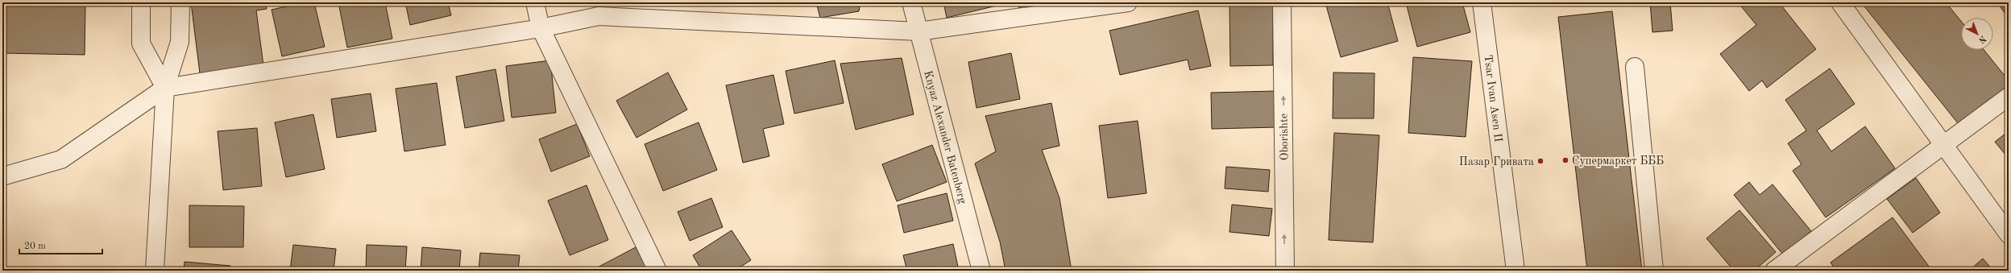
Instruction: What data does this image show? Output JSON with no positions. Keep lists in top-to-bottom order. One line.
{"streets":{"street":["Tsar Ivan Asen II","Knyaz Alexander Batenberg","Oborishte"]},"one_way":["Oborishte"],"places":["Супермаркет БББ","Пазар Гривата"],"scale_bar":"20 m","north":"bottom right"}
